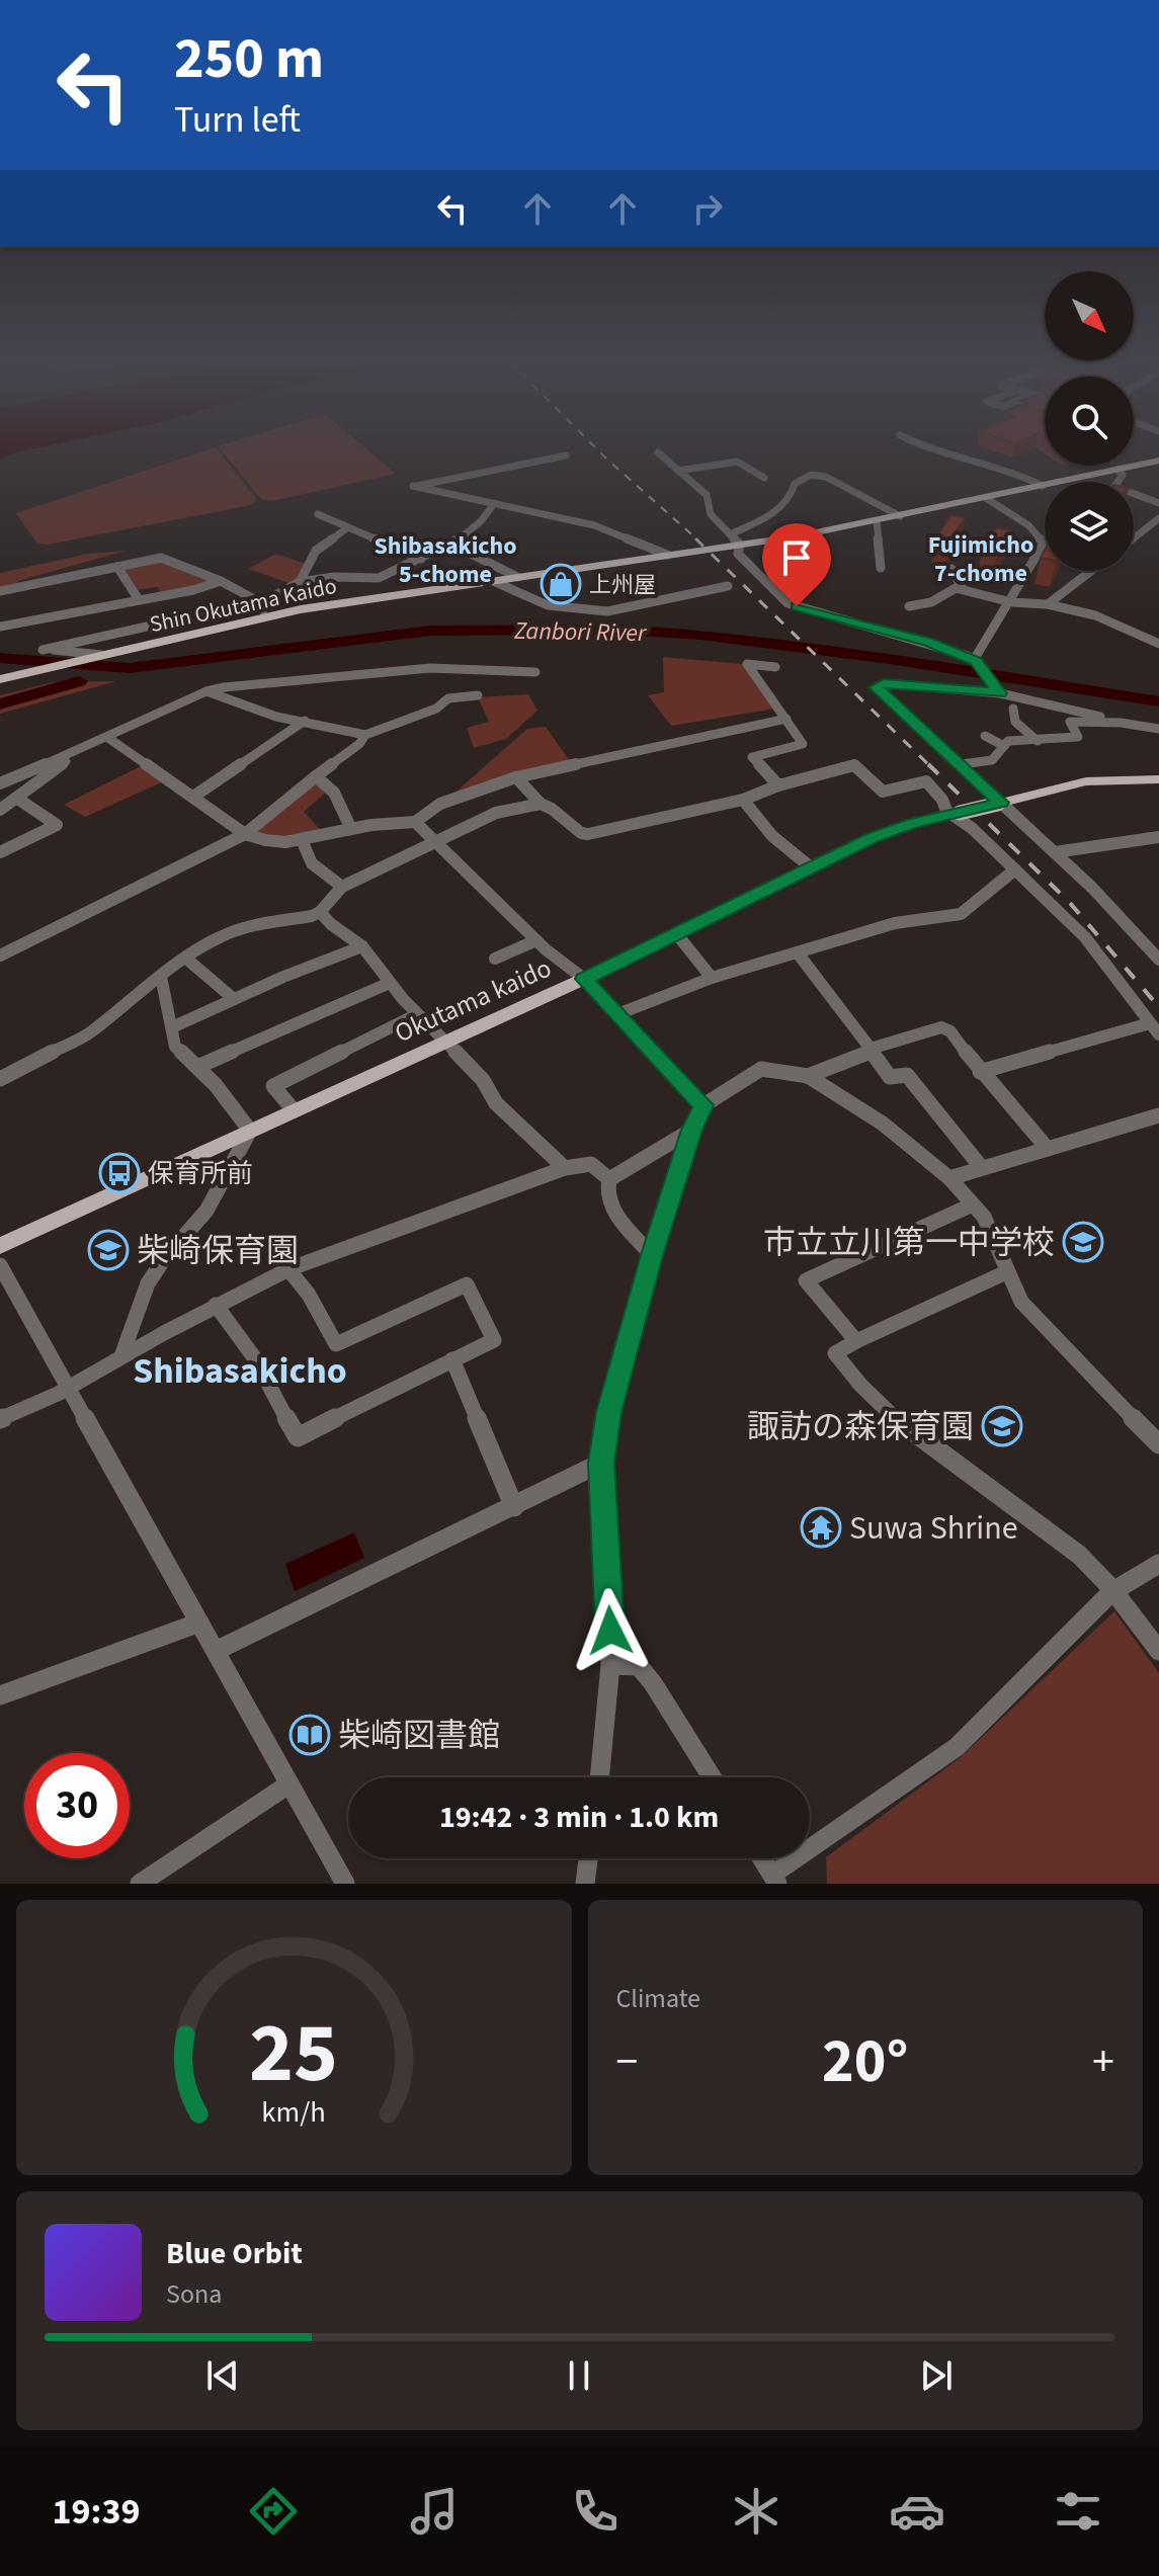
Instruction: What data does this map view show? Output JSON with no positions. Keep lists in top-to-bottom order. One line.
{"streets":{"main road":["Shin Okutama Kaido","Okutama kaido"]},"districts":["Fujimicho 7-chome","Shibasakicho 5-chome","Shibasakicho"],"water":["Zanbori River"],"places":{"shop":["上州屋"],"bus stop":["保育所前"],"school or university":["市立立川第一中学校","柴崎保育園","諏訪の森保育園"],"temple":["Suwa Shrine"],"library":["柴崎図書館"]},"north":"bottom right","page":{"turn":["250 m","Turn left"],"limit":"30","trip":"19:42 · 3 min · 1.0 km","tile":"Climate","heat":["−","20°","+"],"song":["Blue Orbit","Sona"],"tabs":"19:39","gauge":["25","km/h"]}}
